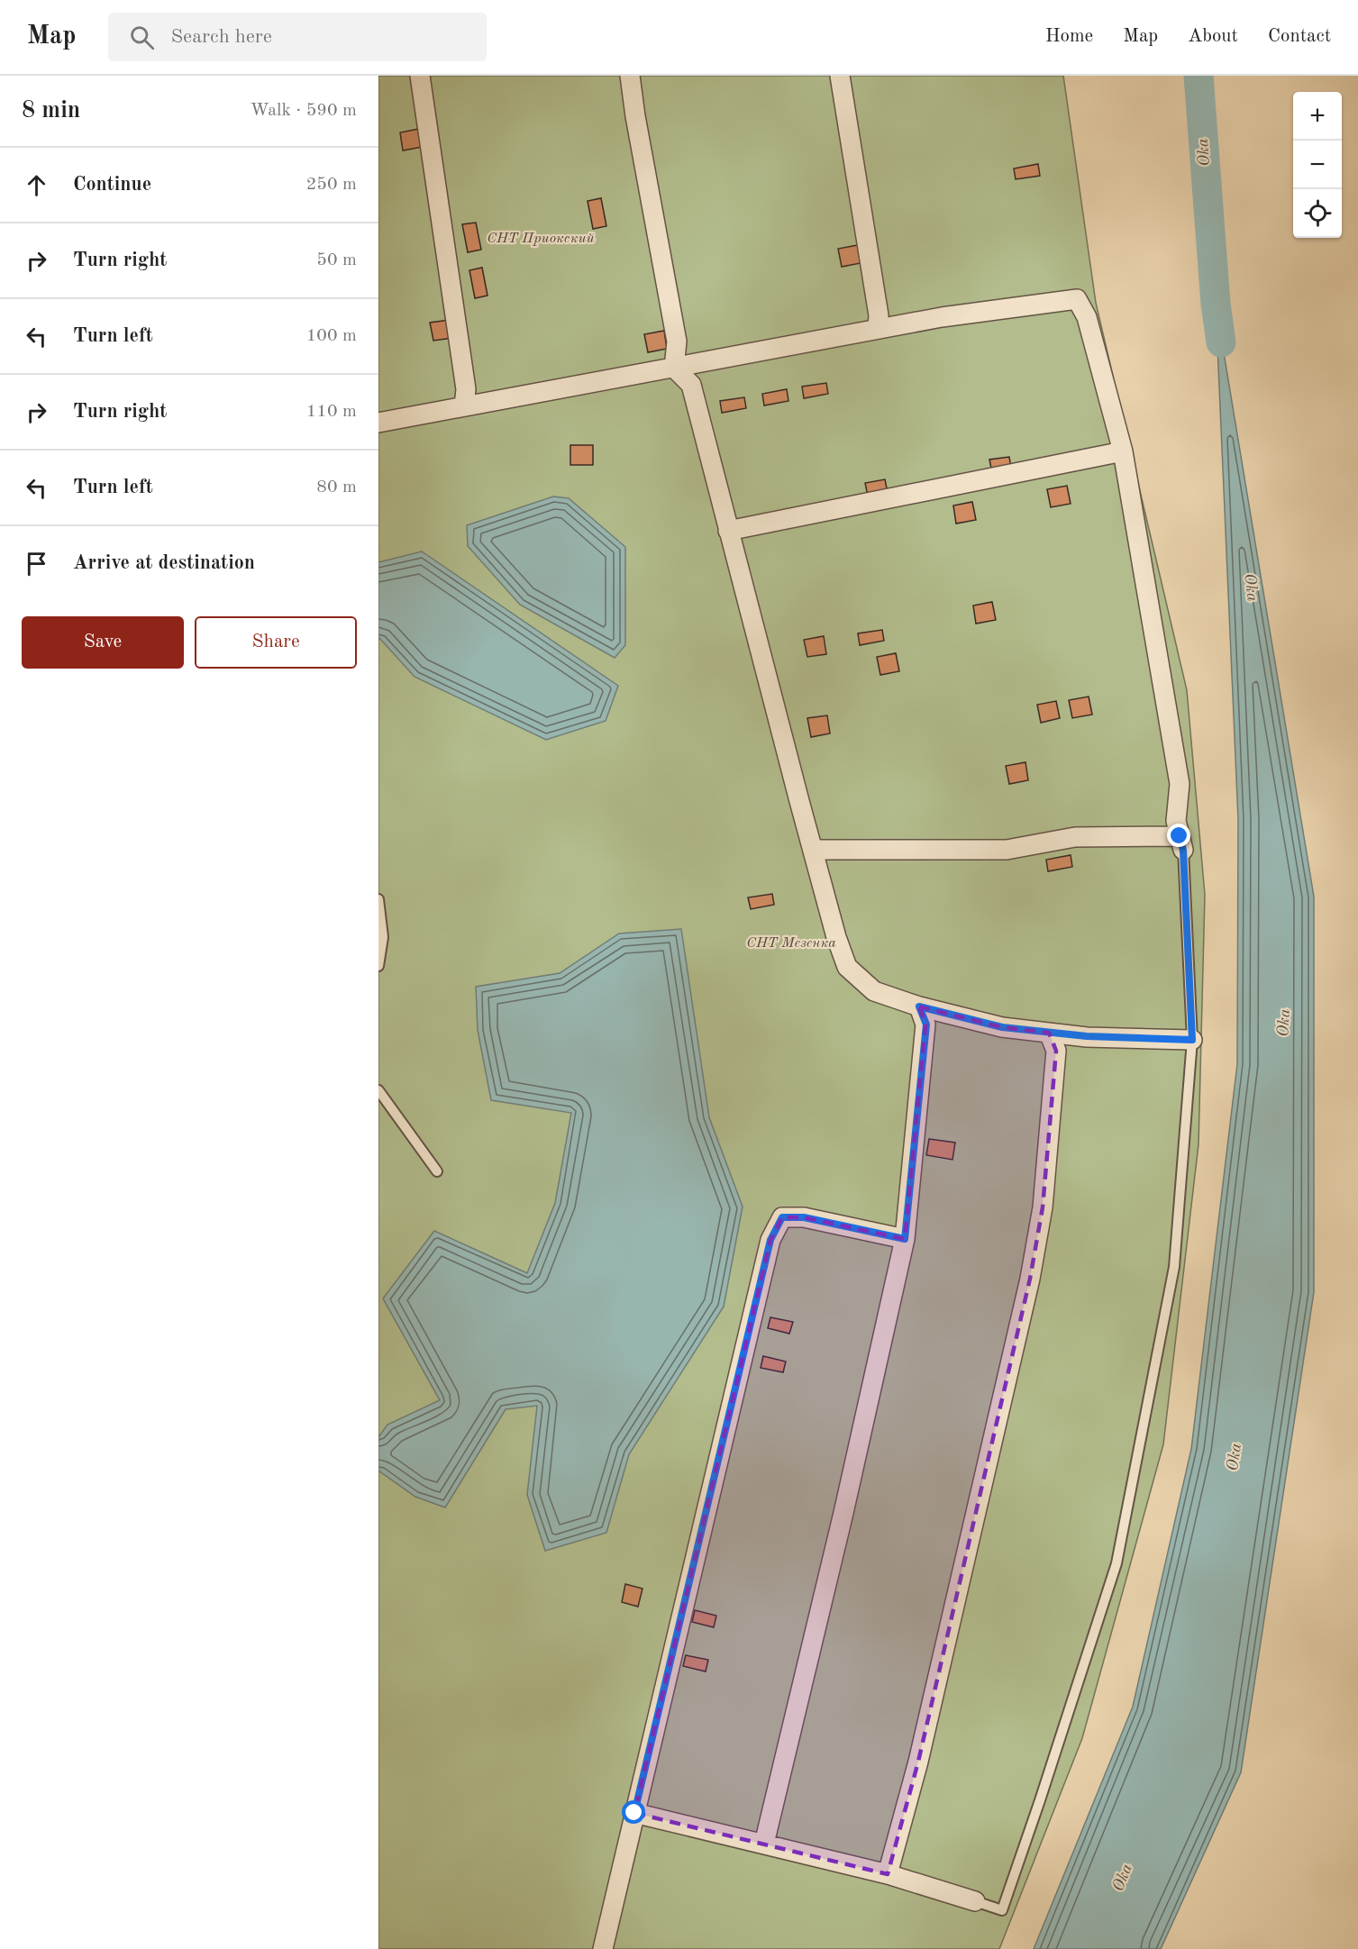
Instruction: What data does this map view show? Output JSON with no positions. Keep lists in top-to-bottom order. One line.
{"water":["Oka"],"parks":["СНТ Приокский","СНТ Мезенка"],"page":{"header":"Map","search":"Search here","nav":["Home","Map","About","Contact"],"heading":["8 min","Walk · 590 m"],"map_buttons":["+","−"],"list":[["Continue","250 m"],["Turn right","50 m"],["Turn left","100 m"],["Turn right","110 m"],["Turn left","80 m"],"Arrive at destination"],"buttons":["Save","Share"]}}
